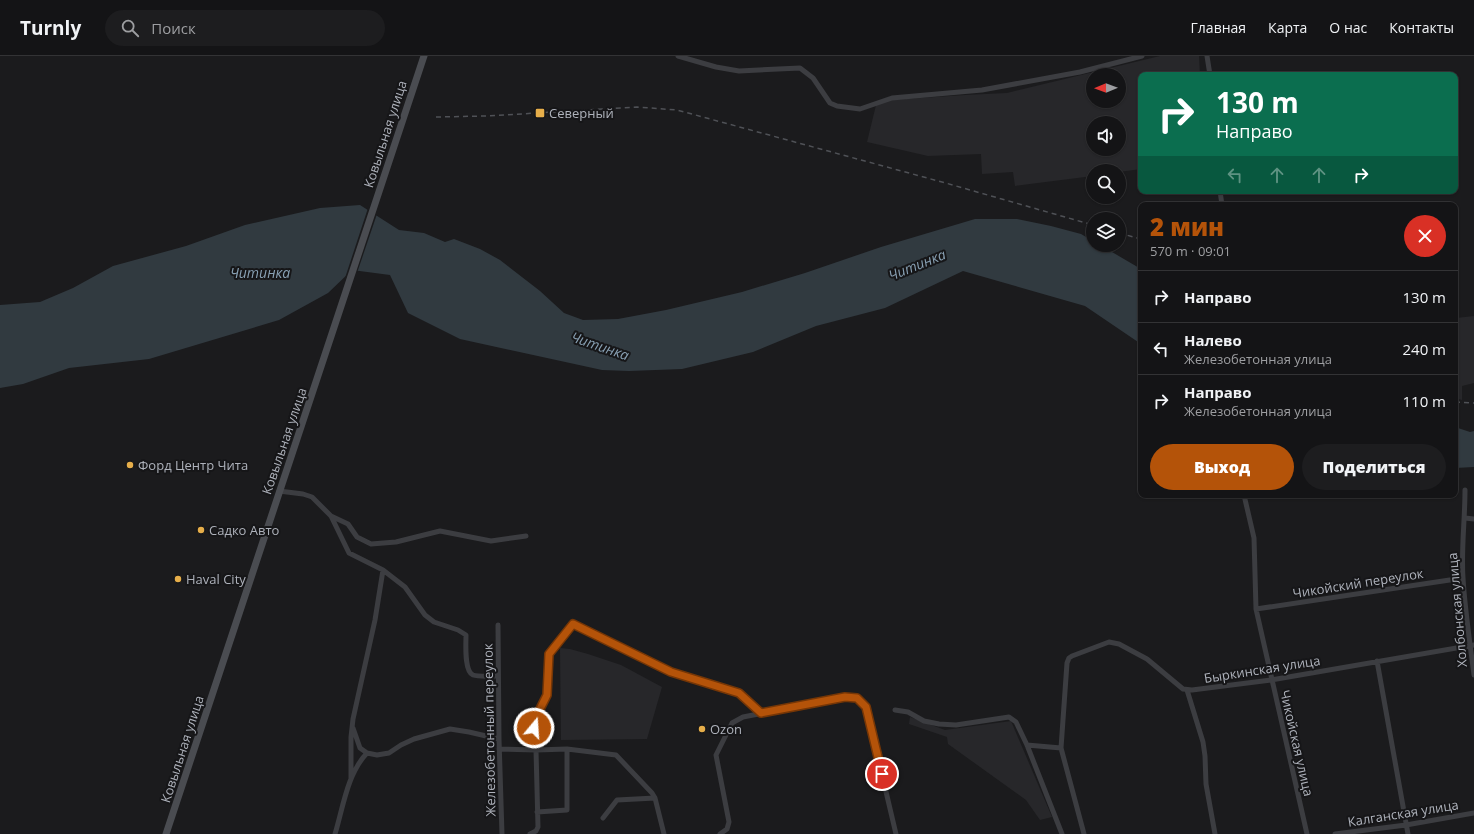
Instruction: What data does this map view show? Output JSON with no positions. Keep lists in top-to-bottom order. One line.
{"streets":{"main road":["Ковыльная улица"],"street":["Чикойский переулок","Холбонская улица","Быркинская улица","Железобетонный переулок","Чикойская улица","Калганская улица"]},"crossings":[["Чикойский переулок","Холбонская улица"],["Чикойский переулок","Чикойская улица"],["Холбонская улица","Быркинская улица"],["Быркинская улица","Чикойская улица"]],"water":["Читинка"],"places":{"transit":["Северный"],"other":["Форд Центр Чита","Садко Авто","Haval Сity","Ozon"]},"north":"left","page":{"header":"Turnly","search":"Поиск","nav":["Главная","Карта","О нас","Контакты"],"turn":["130 m","Направо"],"heading":["2 мин","570 m · 09:01"],"list":[{"name":"Направо","value":"130 m"},{"name":"Налево","note":"Железобетонная улица","value":"240 m"},{"name":"Направо","note":"Железобетонная улица","value":"110 m"}],"buttons":["Выход","Поделиться"]}}
